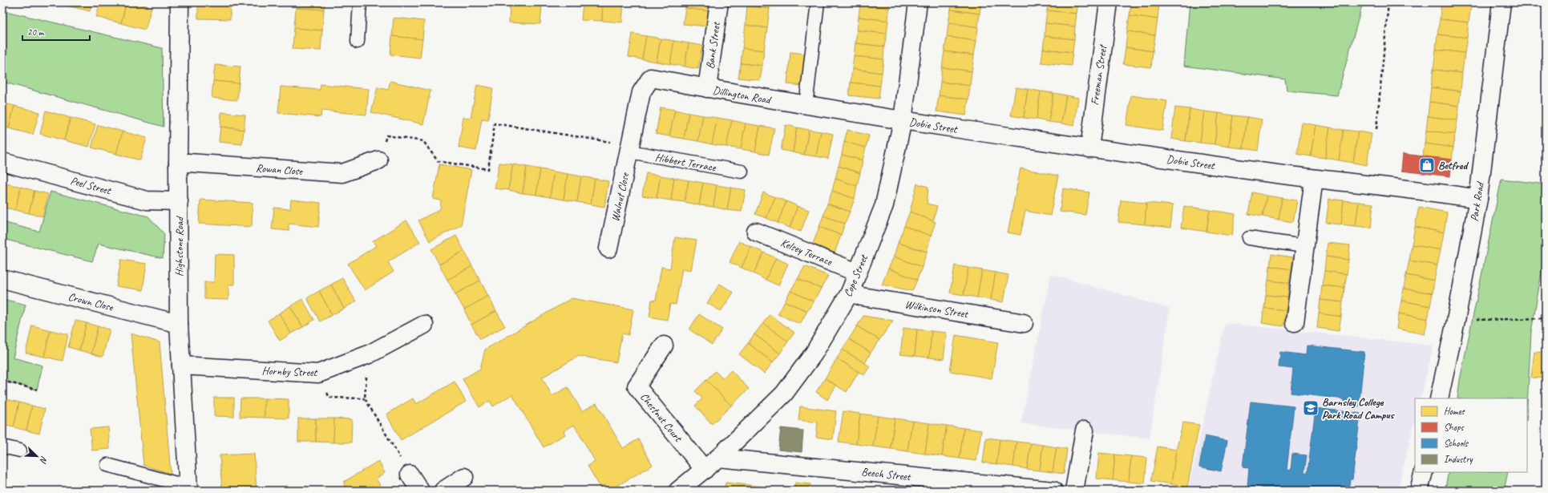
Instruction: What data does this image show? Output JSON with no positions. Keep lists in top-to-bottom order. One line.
{"streets":{"main road":["Bank Street","Freeman Street","Dillington Road","Dobie Street","Rowan Close","Peel Street","Walnut Close","Park Road","Highstone Road","Kelsey Terrace","Cope Street","Crown Close","Wilkinson Street","Hornby Street","Chestnut Court","Beech Street"],"lane":["Hibbert Terrace"]},"crossings":[["Bank Street","Dillington Road"],["Freeman Street","Dobie Street"],["Dillington Road","Dobie Street"],["Dillington Road","Hibbert Terrace"],["Dillington Road","Walnut Close"],["Dillington Road","Cope Street"],["Dobie Street","Park Road"],["Dobie Street","Cope Street"],["Hibbert Terrace","Walnut Close"],["Rowan Close","Highstone Road"],["Peel Street","Highstone Road"],["Highstone Road","Crown Close"],["Highstone Road","Hornby Street"],["Kelsey Terrace","Cope Street"],["Cope Street","Wilkinson Street"],["Cope Street","Chestnut Court"],["Cope Street","Beech Street"]],"places":{"shop":["Betfred"],"school or university":["Barnsley College Park Road Campus"]},"legend":["Homes","Shops","Schools","Industry"],"scale_bar":"20 m","north":"bottom right"}
